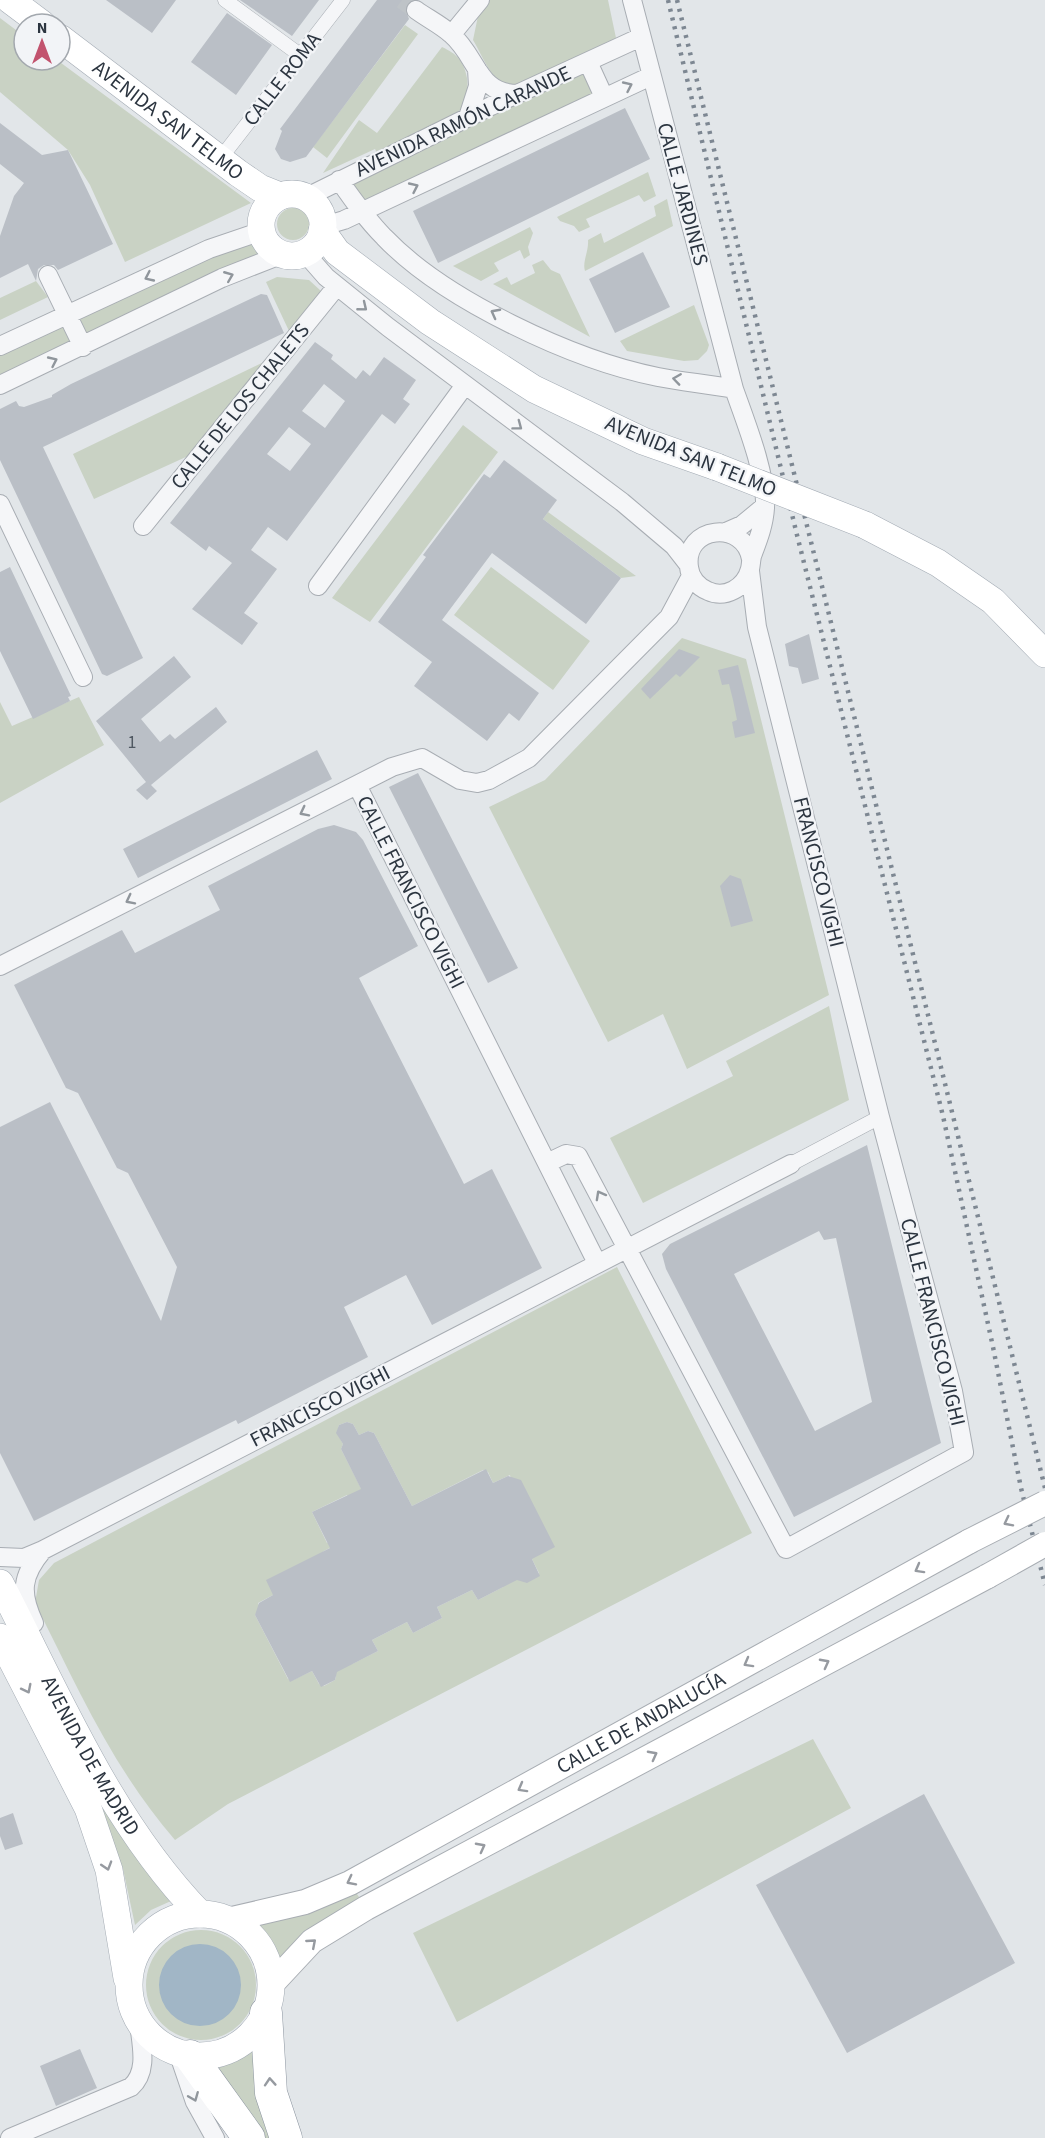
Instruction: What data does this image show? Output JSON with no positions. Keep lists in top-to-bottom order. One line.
{"streets":{"main road":["AVENIDA SAN TELMO","CALLE DE ANDALUCÍA","AVENIDA DE MADRID"],"street":["CALLE ROMA","AVENIDA RAMÓN CARANDE","CALLE JARDINES","CALLE DE LOS CHALETS","FRANCISCO VIGHI","CALLE FRANCISCO VIGHI"]},"crossings":[["CALLE ROMA","AVENIDA SAN TELMO"],["AVENIDA SAN TELMO","AVENIDA RAMÓN CARANDE"],["AVENIDA RAMÓN CARANDE","CALLE JARDINES"],["FRANCISCO VIGHI","CALLE FRANCISCO VIGHI"],["CALLE DE ANDALUCÍA","AVENIDA DE MADRID"]],"house_numbers":["1"],"north":"top"}
